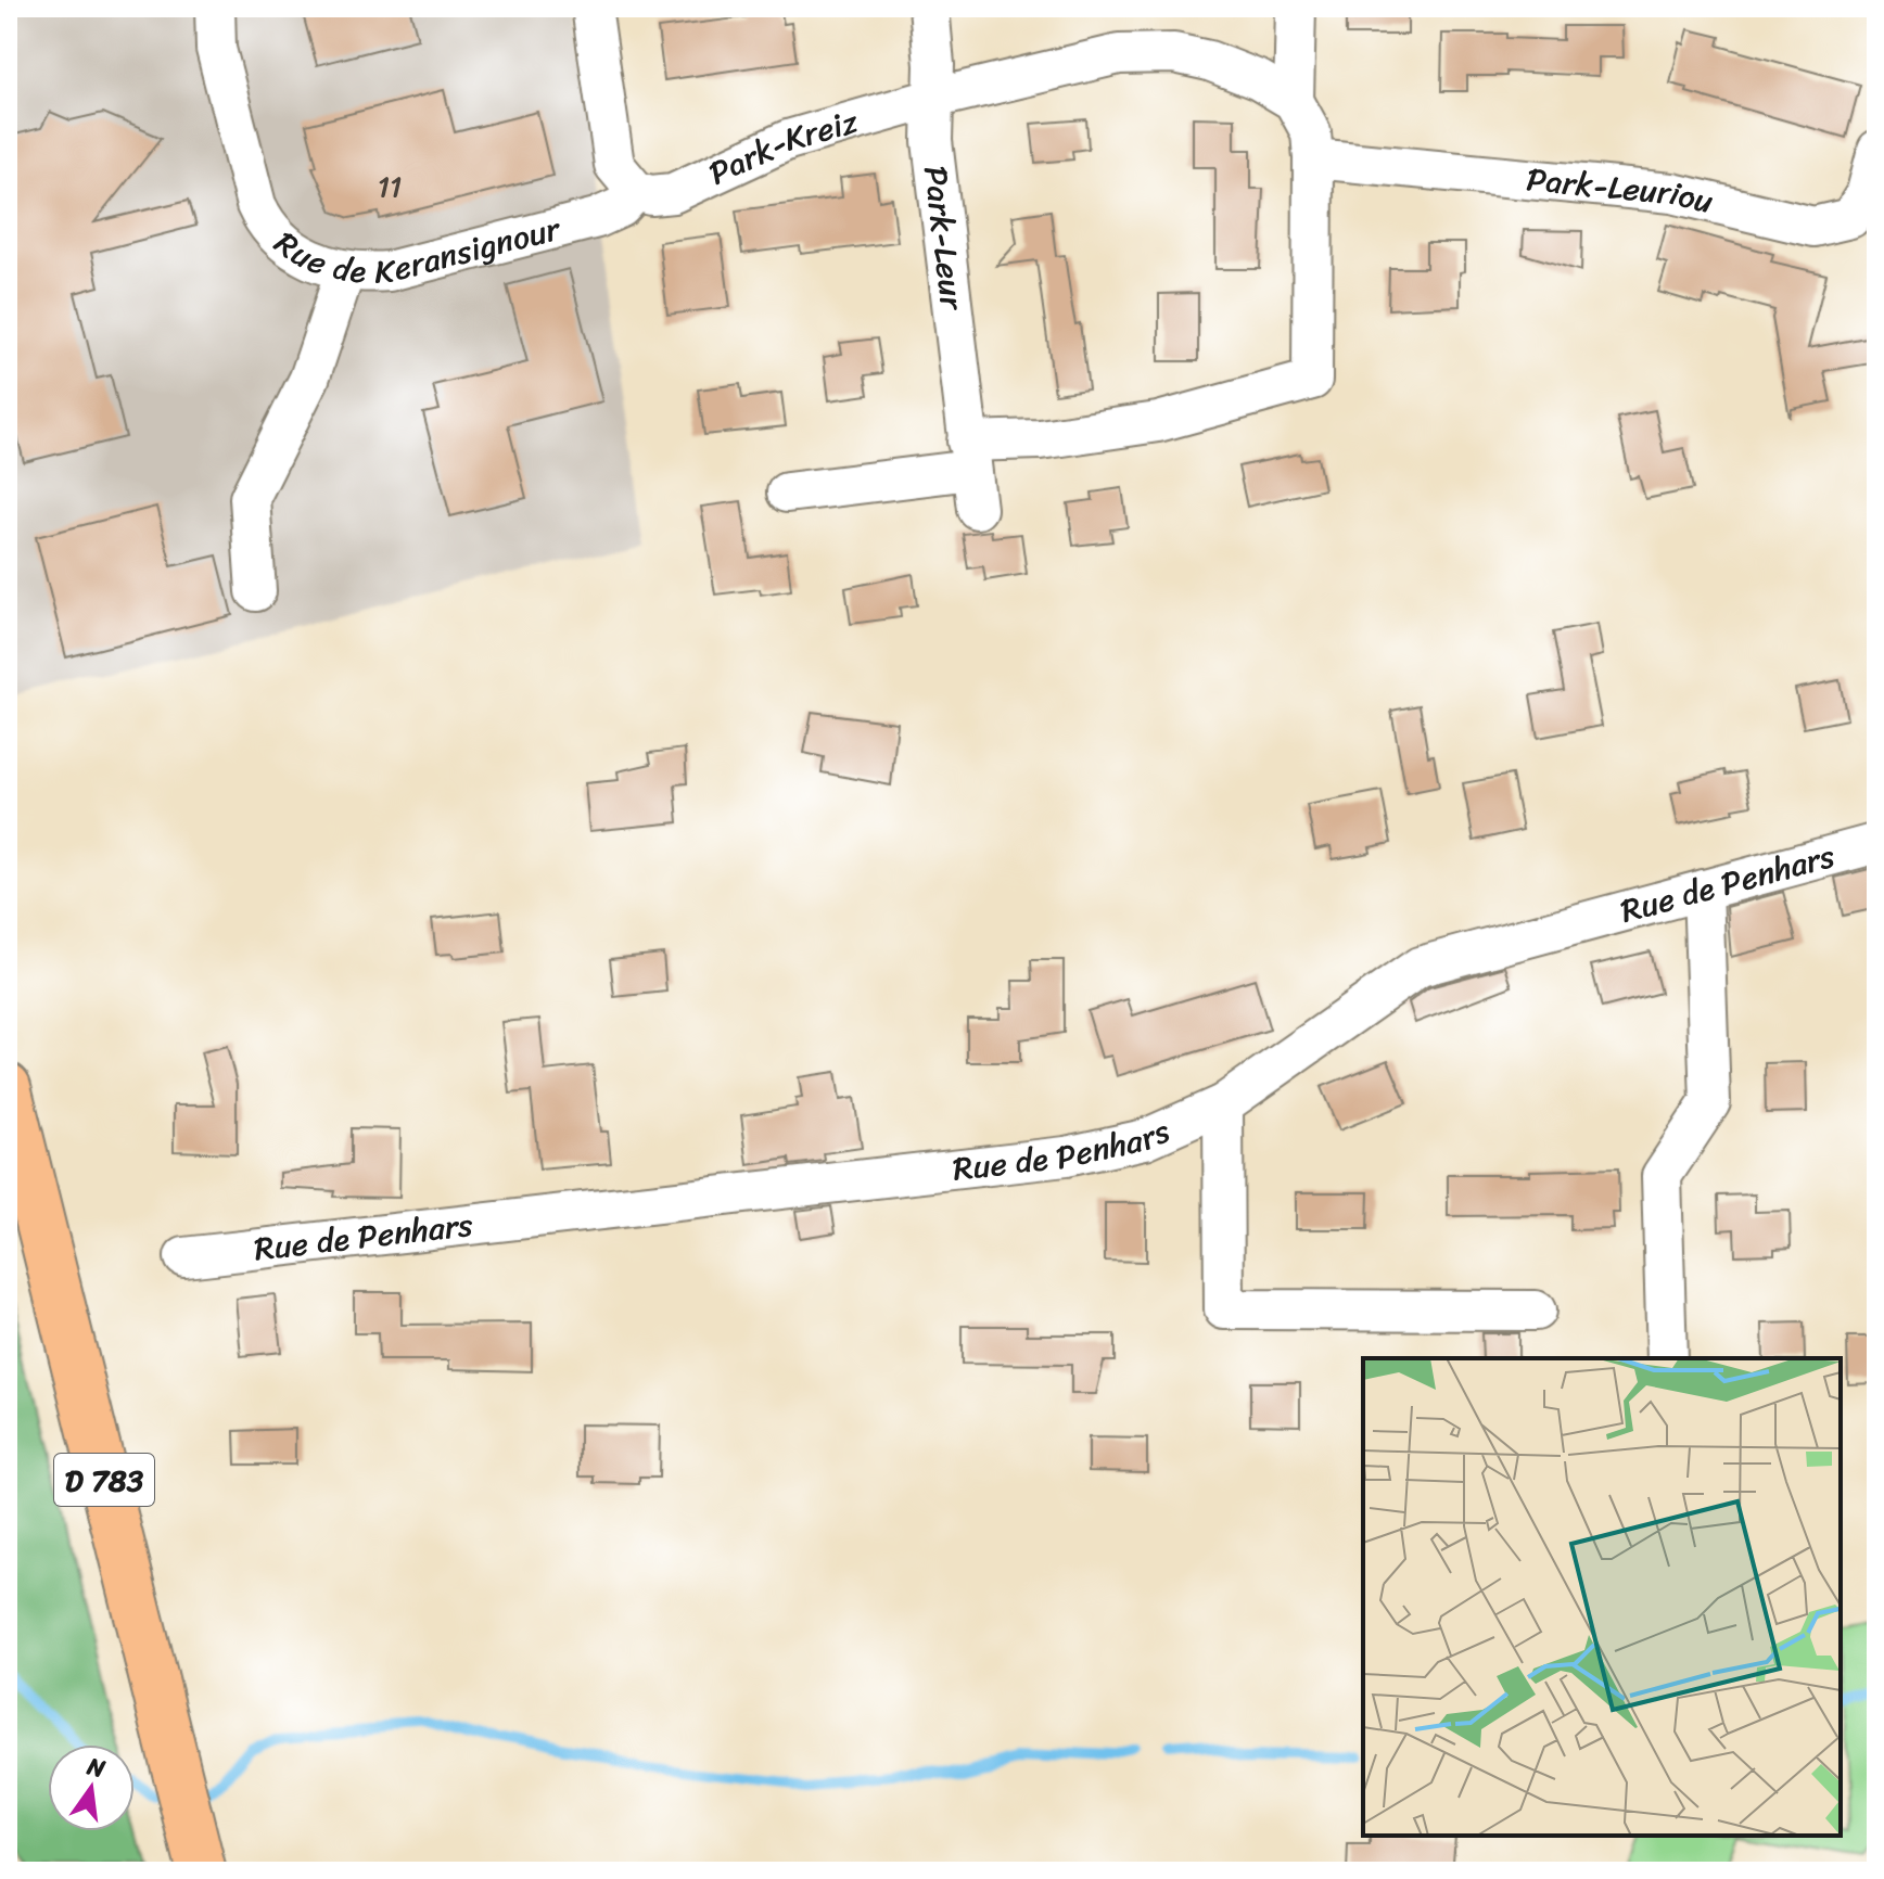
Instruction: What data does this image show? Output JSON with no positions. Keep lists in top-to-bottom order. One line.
{"streets":{"main road":["D 783"],"street":["Park-Kreiz","Park-Leuriou","Rue de Keransignour","Park-Leur","Rue de Penhars"]},"crossings":[["Park-Kreiz","Rue de Keransignour"],["Park-Kreiz","Park-Leur"]],"house_numbers":["11"],"north":"top"}
